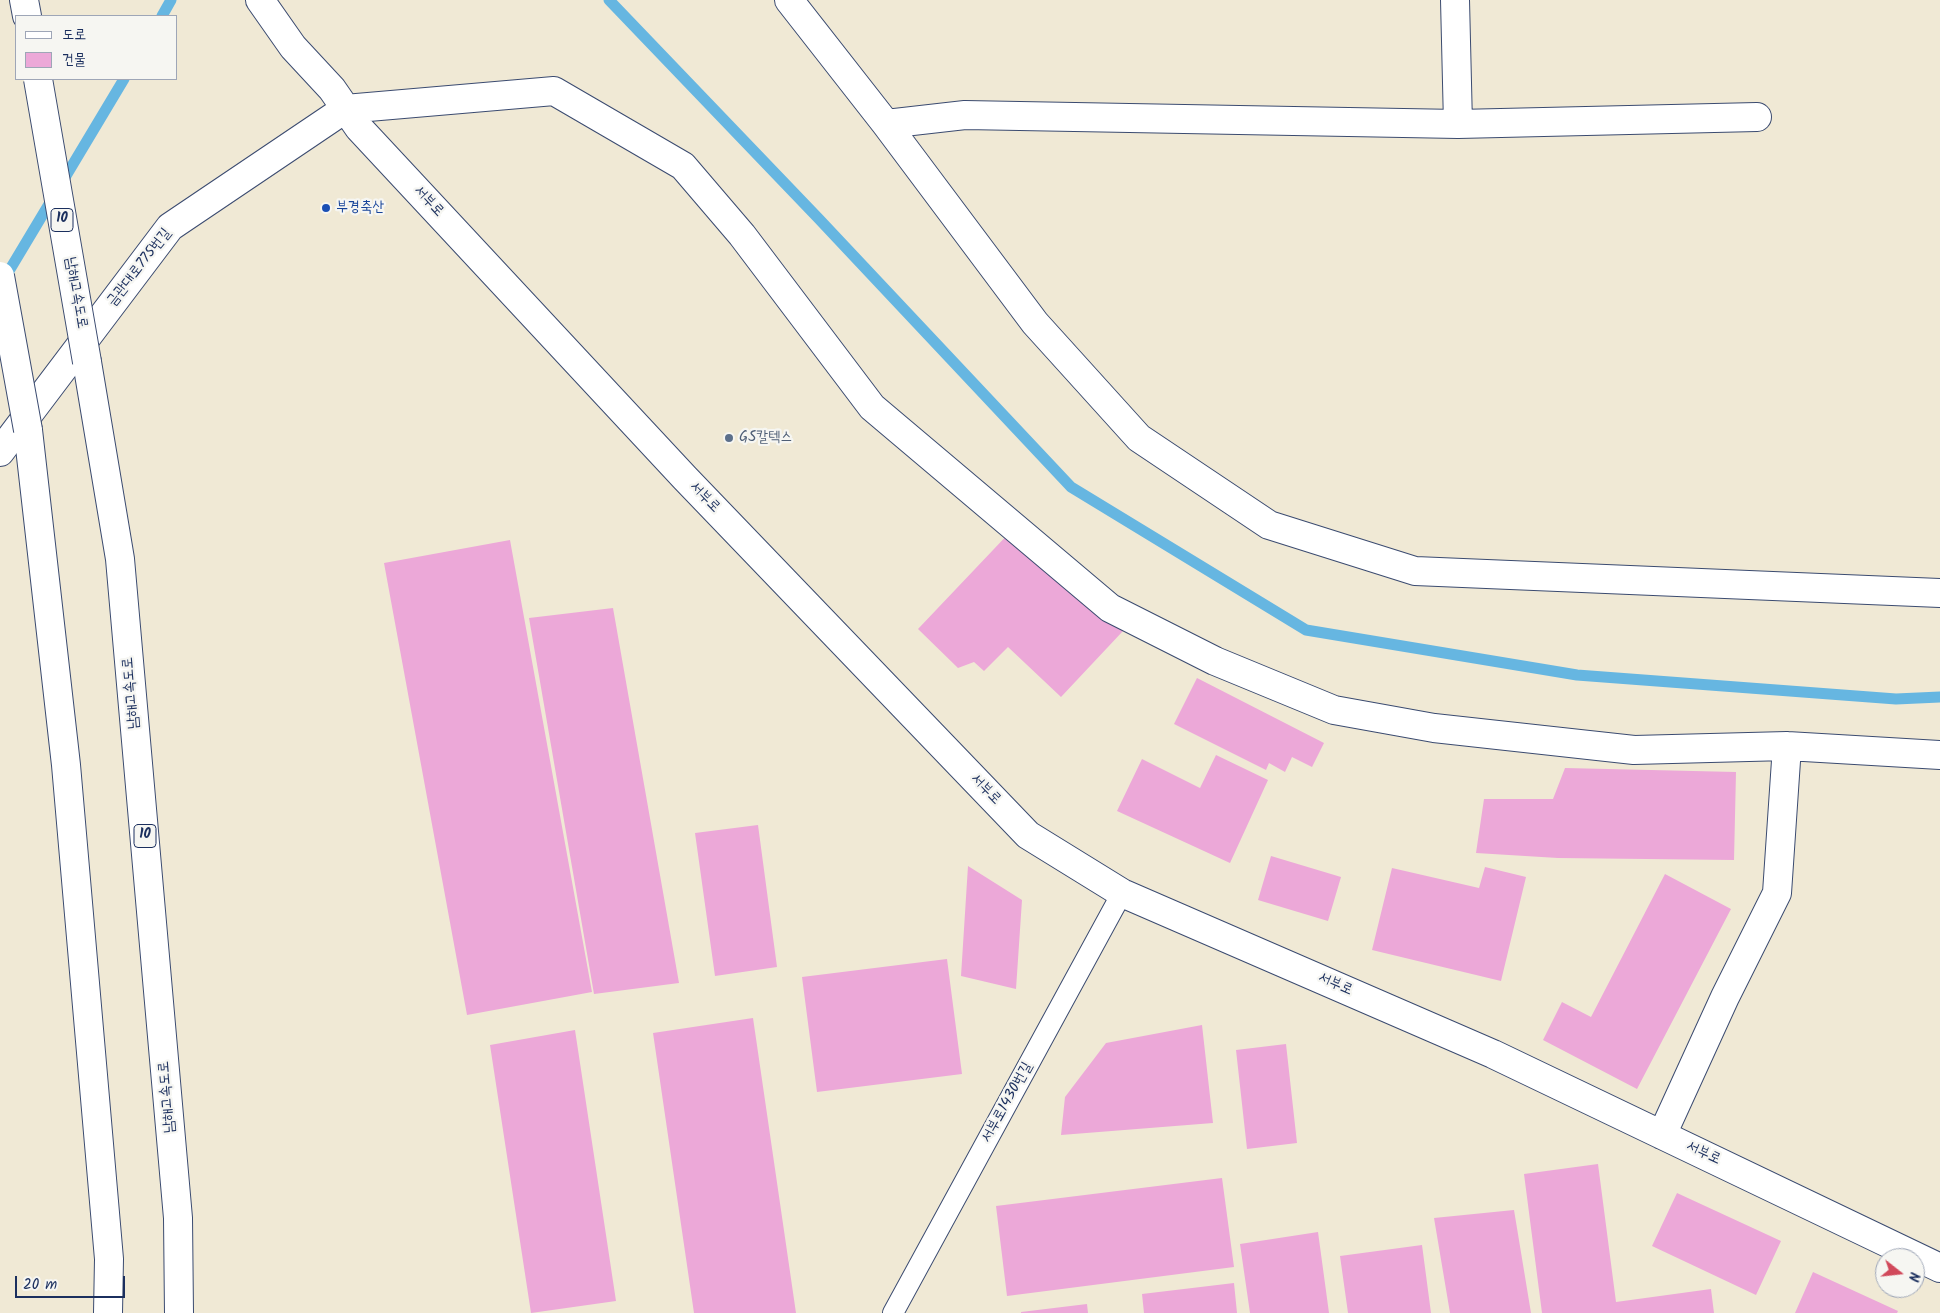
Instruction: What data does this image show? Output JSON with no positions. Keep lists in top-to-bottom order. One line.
{"streets":{"main road":["서부로","10","금관대로775번길","남해고속도로"],"lane":["서부로1430번길"]},"crossings":[["서부로","금관대로775번길"],["서부로","서부로1430번길"]],"places":["부경축산","GS칼텍스"],"legend":["도로","건물"],"scale_bar":"20 m","north":"right"}
